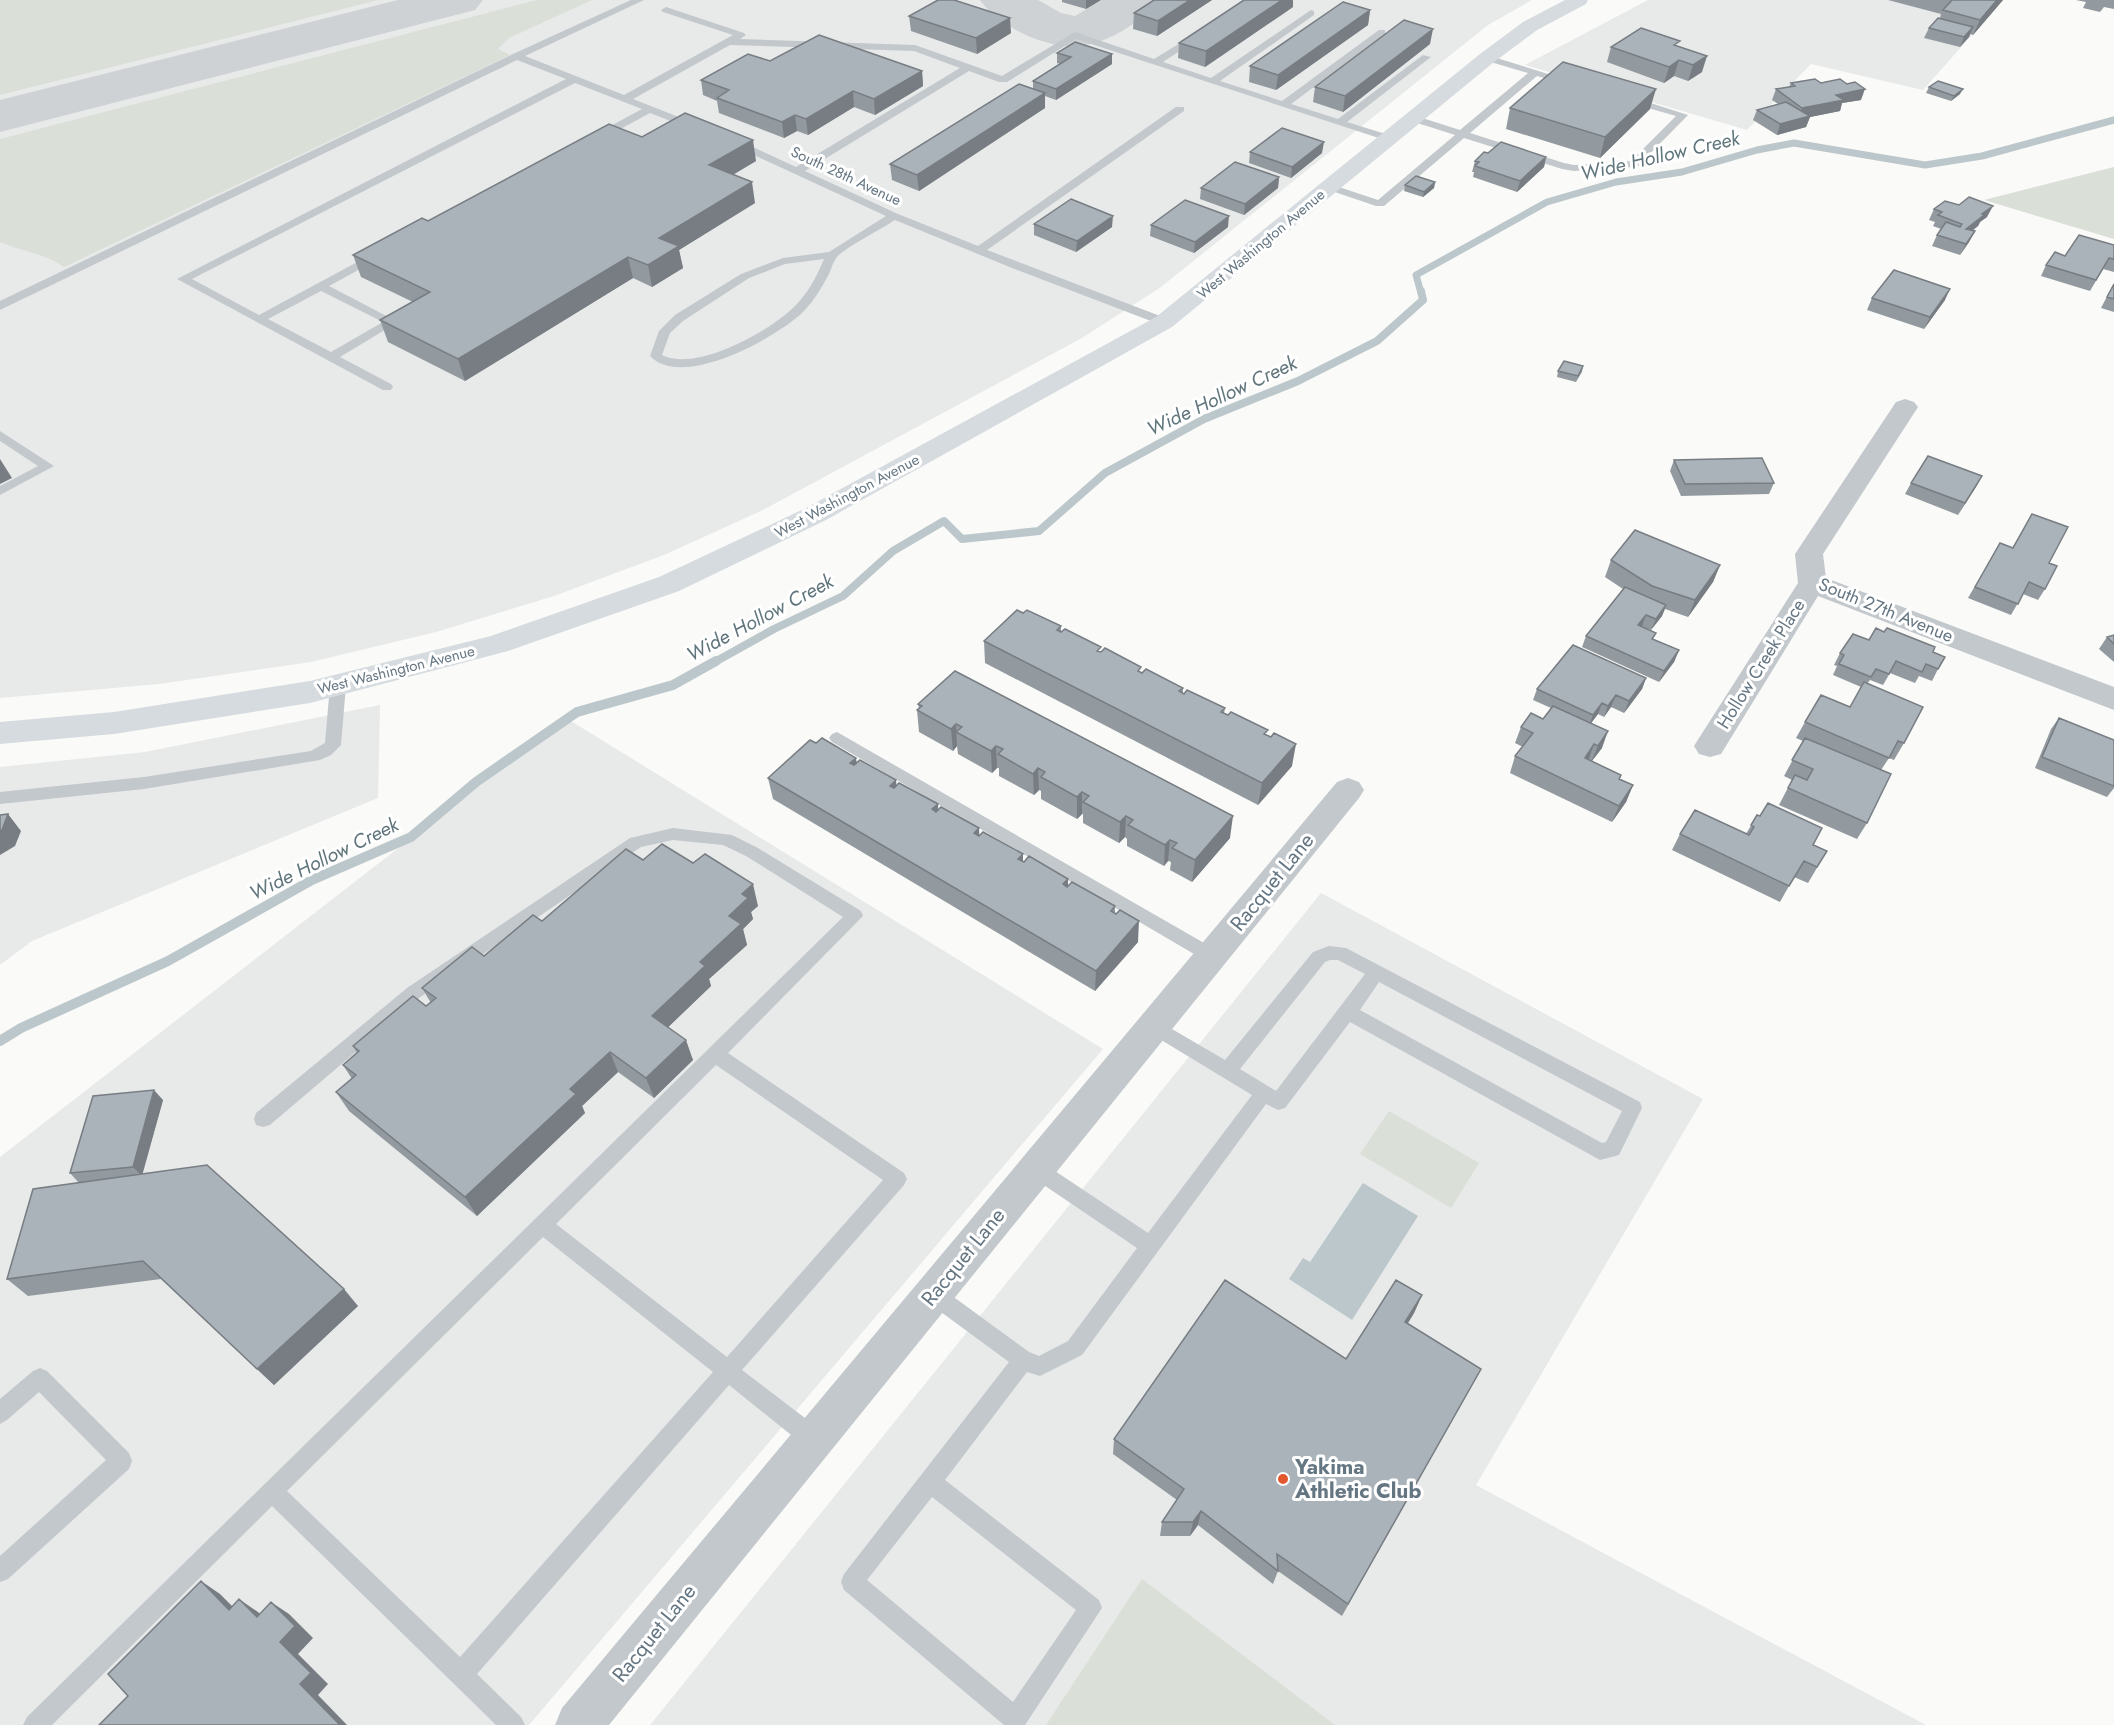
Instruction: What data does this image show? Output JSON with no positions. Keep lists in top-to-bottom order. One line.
{"streets":{"main road":["West Washington Avenue"],"street":["South 27th Avenue","Hollow Creek Place","Racquet Lane"],"lane":["South 28th Avenue"]},"crossings":[["South 28th Avenue","West Washington Avenue"],["South 27th Avenue","Hollow Creek Place"]],"water":["Wide Hollow Creek"],"places":["Yakima Athletic Club"]}
